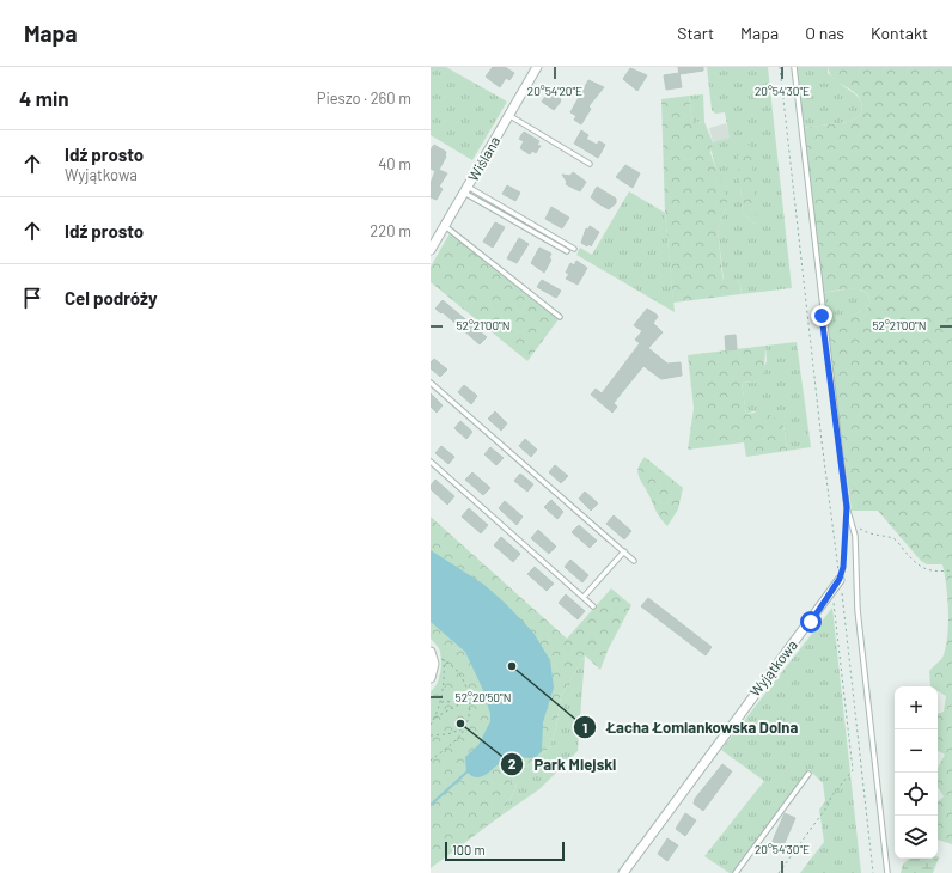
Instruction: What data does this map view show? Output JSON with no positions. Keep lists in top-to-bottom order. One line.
{"streets":{"street":["Wiślana","Wyjątkowa"]},"places":["Łacha Łomiankowska Dolna","Park Miejski"],"scale_bar":"100 m","page":{"header":"Mapa","nav":["Start","Mapa","O nas","Kontakt"],"heading":["4 min","Pieszo · 260 m"],"list":[["Idź prosto","Wyjątkowa","40 m"],["Idź prosto","220 m"],"Cel podróży"],"map_buttons":["+","−"],"scale":"100 m"},"coordinates":["20°54'20\"E","20°54'30\"E","52°21'00\"N","52°20'50\"N"]}
